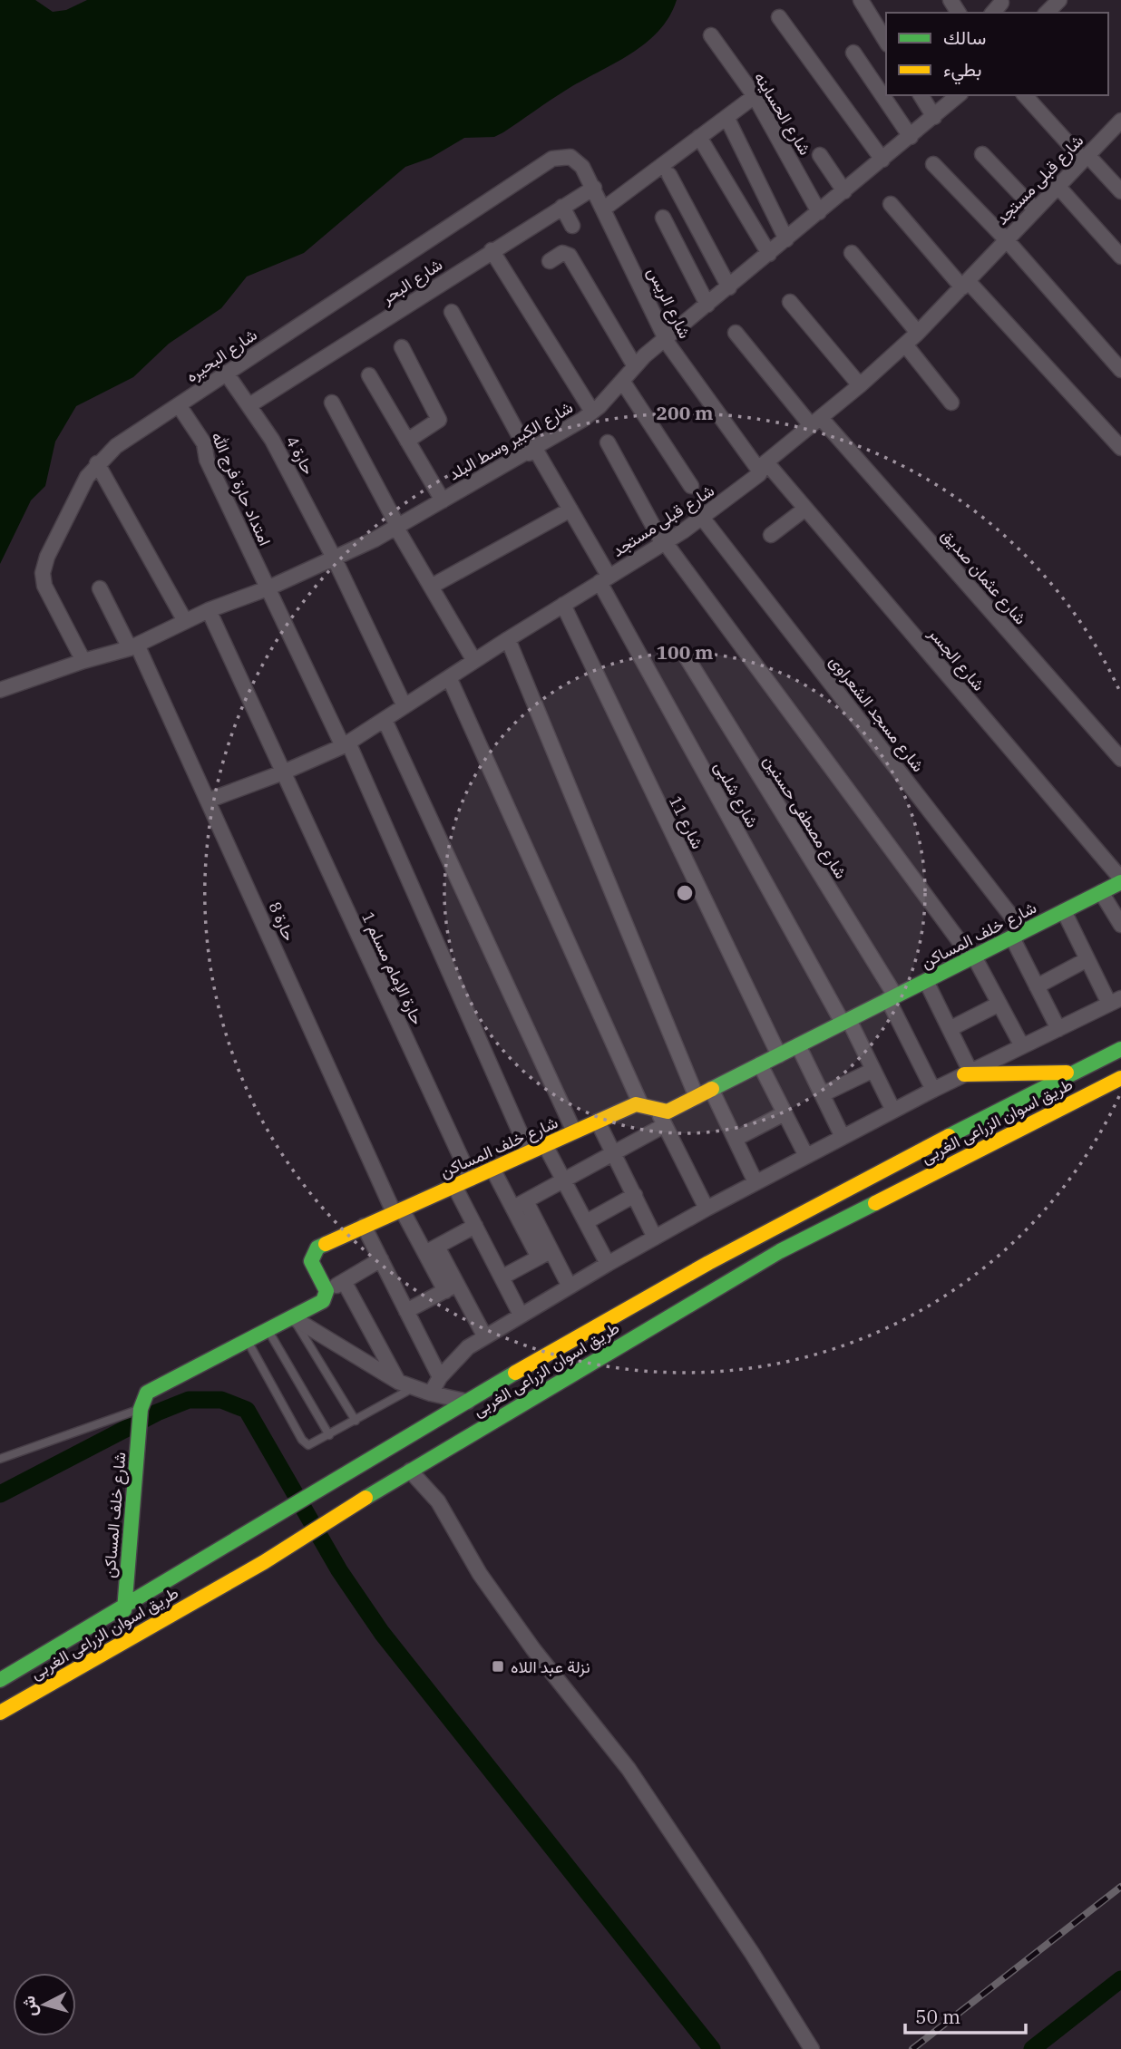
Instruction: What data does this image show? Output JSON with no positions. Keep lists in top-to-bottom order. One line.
{"streets":{"main road":["شارع خلف المساكن","طريق اسوان الزراعى الغربى"],"street":["شارع الحساينه","شارع قبلى مستجد","شارع البحر","شارع الريس","شارع البحيره","شارع الكبير وسط البلد","حارة 4","امتداد حارة فرج الله","شارع عثمان صديق","شارع الجسر","شارع مسجد الشعراوى","شارع شلبى","شارع مصطفى حسنين","شارع 11","حارة 8","حارة الإمام مسلم 1"]},"crossings":[["شارع الحساينه","شارع الكبير وسط البلد"],["شارع قبلى مستجد","شارع الريس"],["شارع قبلى مستجد","امتداد حارة فرج الله"],["شارع قبلى مستجد","شارع عثمان صديق"],["شارع قبلى مستجد","شارع الجسر"],["شارع قبلى مستجد","شارع مسجد الشعراوى"],["شارع قبلى مستجد","شارع شلبى"],["شارع قبلى مستجد","شارع 11"],["شارع قبلى مستجد","حارة 8"],["شارع قبلى مستجد","حارة الإمام مسلم 1"],["شارع البحر","شارع الريس"],["شارع البحر","حارة 4"],["شارع الريس","شارع البحيره"],["شارع الريس","شارع الكبير وسط البلد"],["شارع الريس","شارع الجسر"],["شارع البحيره","شارع الكبير وسط البلد"],["شارع البحيره","حارة 4"],["شارع البحيره","امتداد حارة فرج الله"],["شارع الكبير وسط البلد","حارة 4"],["شارع الكبير وسط البلد","امتداد حارة فرج الله"],["شارع الكبير وسط البلد","شارع شلبى"],["شارع الكبير وسط البلد","حارة 8"],["شارع الكبير وسط البلد","حارة الإمام مسلم 1"],["امتداد حارة فرج الله","شارع خلف المساكن"],["شارع الجسر","شارع خلف المساكن"],["شارع مسجد الشعراوى","شارع خلف المساكن"],["شارع شلبى","شارع خلف المساكن"],["شارع مصطفى حسنين","شارع خلف المساكن"],["شارع 11","شارع خلف المساكن"],["حارة 8","شارع خلف المساكن"],["شارع خلف المساكن","حارة الإمام مسلم 1"],["شارع خلف المساكن","طريق اسوان الزراعى الغربى"]],"places":{"transit":["نزلة عبد اللاه"]},"legend":["سالك","بطيء"],"scale_bar":"50 m","north":"left","rings":["200 m","100 m"]}
